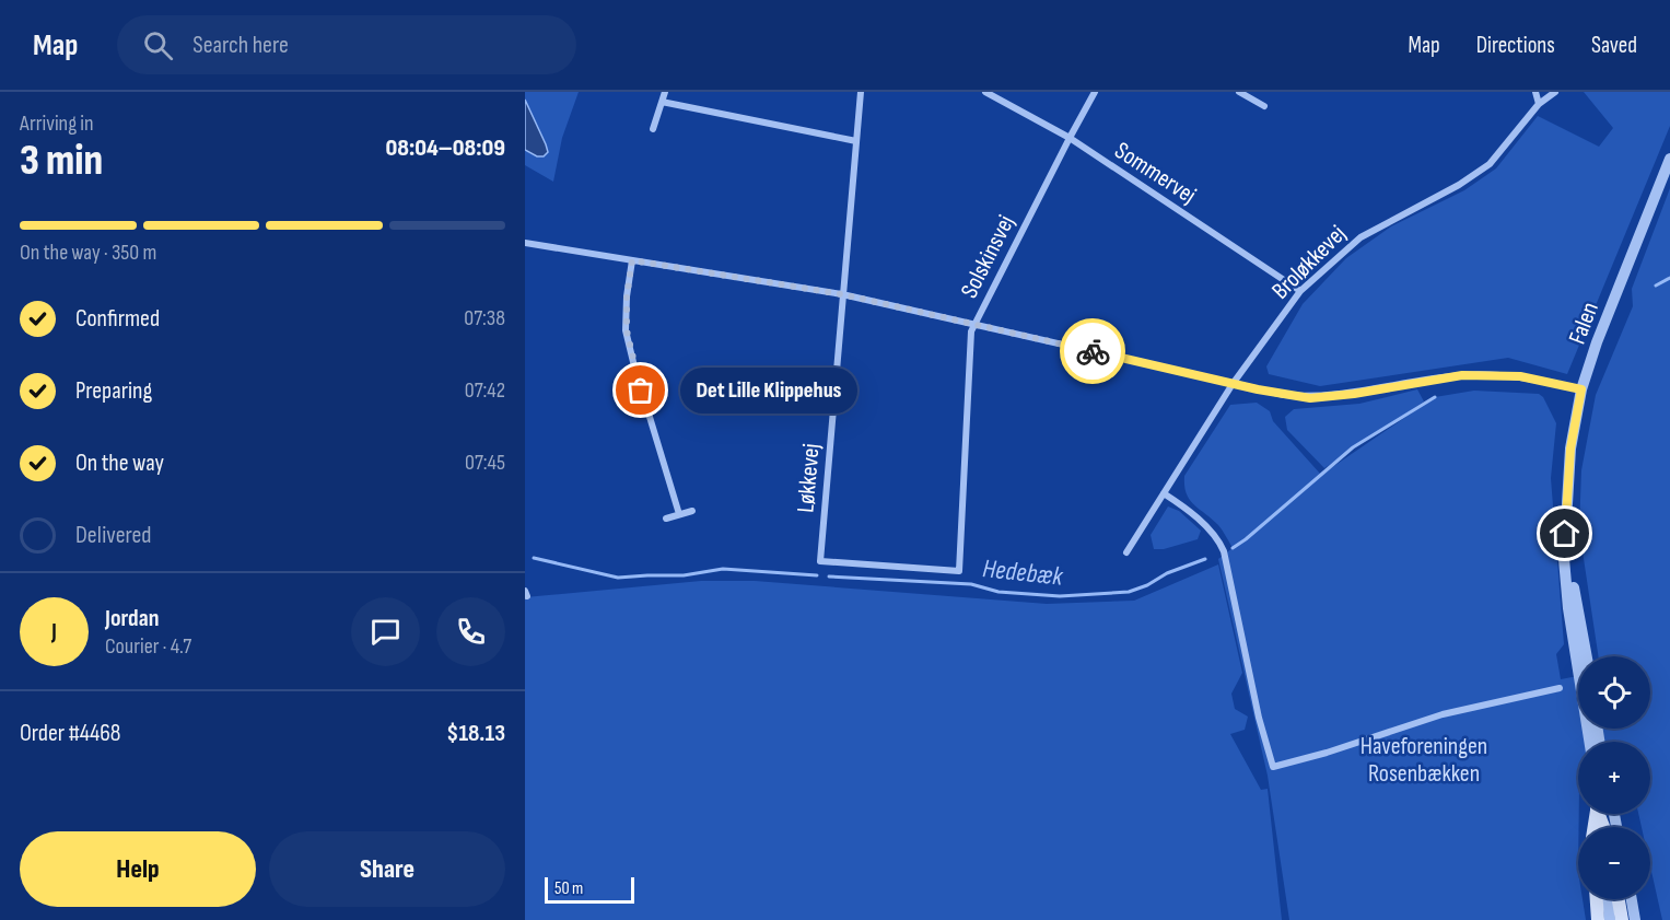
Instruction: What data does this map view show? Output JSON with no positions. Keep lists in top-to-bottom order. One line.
{"streets":{"street":["Sommervej","Solskinsvej","Broløkkevej","Falen","Løkkevej"]},"crossings":[["Sommervej","Solskinsvej"],["Sommervej","Broløkkevej"],["Solskinsvej","Løkkevej"]],"water":["Hedebæk"],"parks":["Haveforeningen Rosenbækken"],"places":["Det Lille Klippehus"],"scale_bar":"50 m","page":{"header":"Map","search":"Search here","nav":["Map","Directions","Saved"],"heading":["3 min","Arriving in","08:04–08:09"],"panel":["Jordan","Courier · 4.7","Order #4468","$18.13"],"bar":"On the way · 350 m","list":[["Confirmed","07:38"],["Preparing","07:42"],["On the way","07:45"],"Delivered"],"bubble":"Det Lille Klippehus","round":"J","map_buttons":["+","−"],"buttons":["Help","Share"],"scale":"50 m"}}
